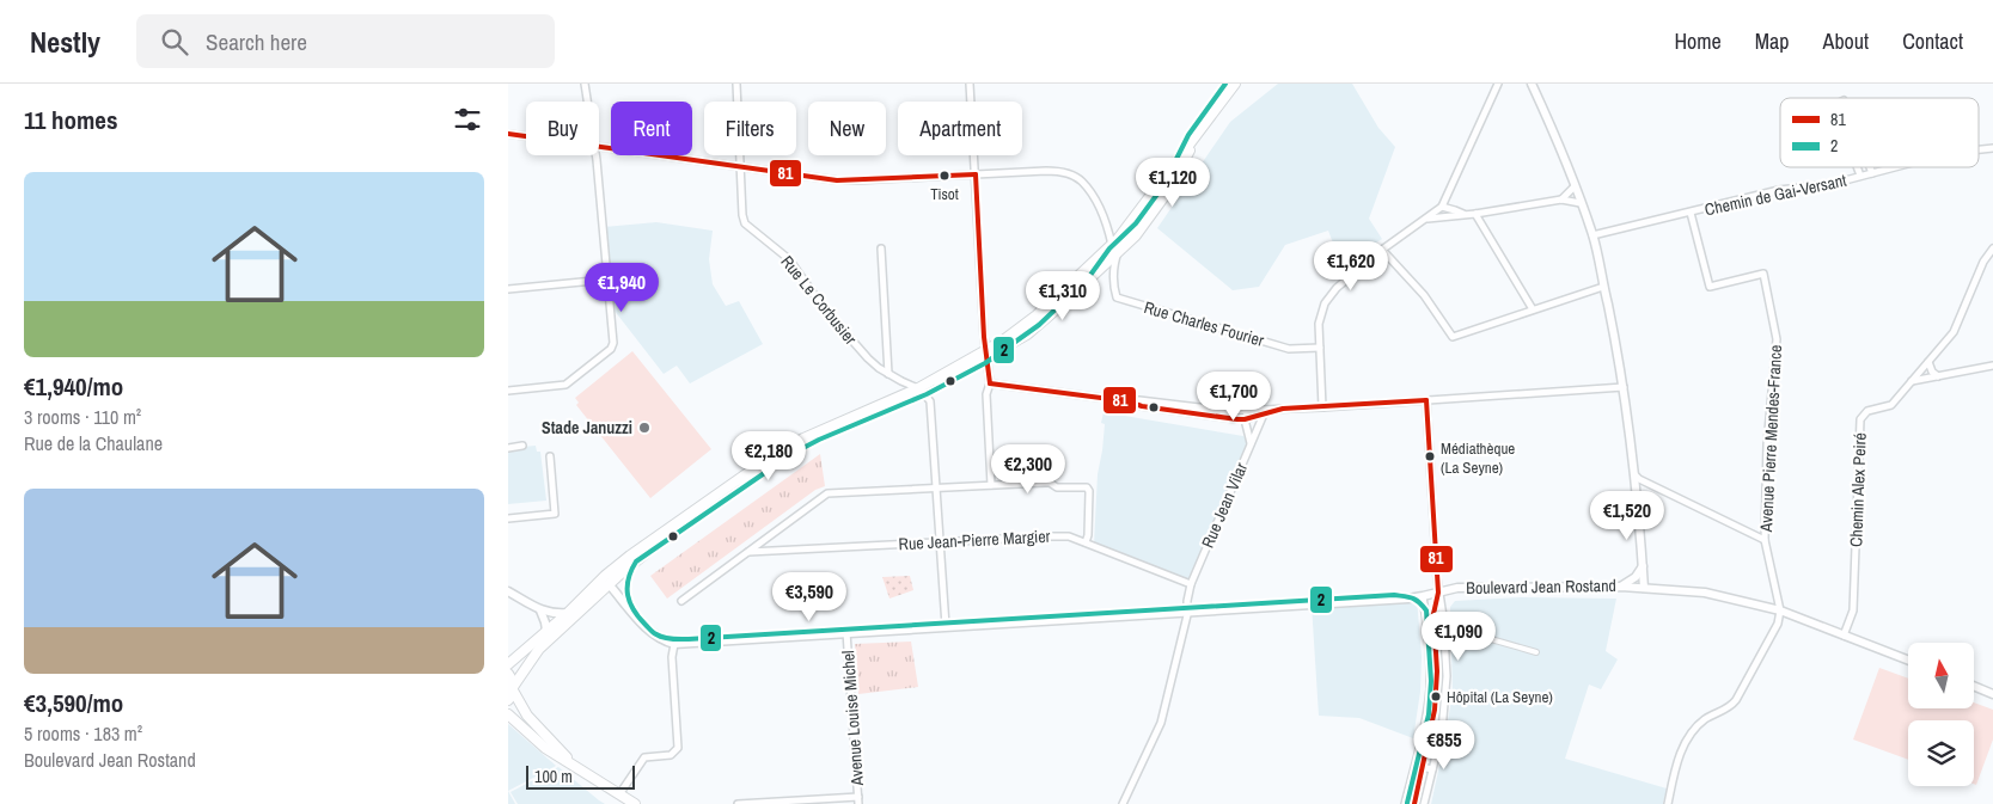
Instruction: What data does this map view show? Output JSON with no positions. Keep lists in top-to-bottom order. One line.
{"streets":{"street":["Chemin de Gai-Versant","Rue Le Corbusier","Rue Charles Fourier","Avenue Pierre Mendes-France","Chemin Alex Peiré","Rue Jean Vilar","Rue Jean-Pierre Margier","Boulevard Jean Rostand","Avenue Louise Michel"]},"crossings":[["Chemin de Gai-Versant","Avenue Pierre Mendes-France"],["Avenue Pierre Mendes-France","Boulevard Jean Rostand"],["Rue Jean Vilar","Rue Jean-Pierre Margier"],["Rue Jean Vilar","Boulevard Jean Rostand"],["Boulevard Jean Rostand","Avenue Louise Michel"]],"places":["Tisot","Stade Januzzi","Médiathèque (La Seyne)","Hôpital (La Seyne)"],"lines":["transit line 2","transit line 81"],"legend":["81","2"],"scale_bar":"100 m","north":"top","page":{"header":"Nestly","search":"Search here","nav":["Home","Map","About","Contact"],"heading":"11 homes","chip":["Buy","Rent","Filters","New","Apartment"],"list":[{"name":"€1,940/mo","note":"3 rooms · 110 m² · Rue de la Chaulane"},{"name":"€3,590/mo","note":"5 rooms · 183 m² · Boulevard Jean Rostand"}],"price":["€1,120","€1,620","€1,940","€1,310","€1,700","€2,180","€2,300","€1,520","€3,590","€1,090","€855"],"scale":"100 m"}}
